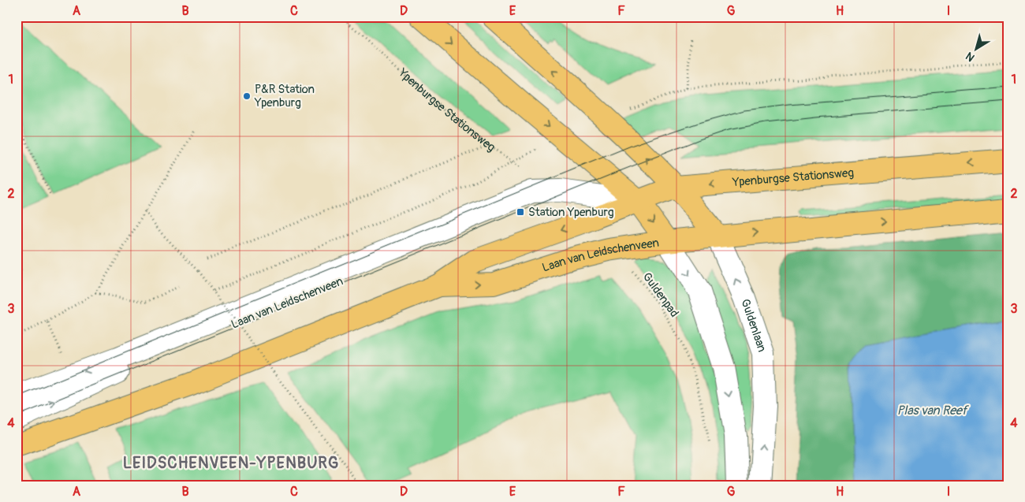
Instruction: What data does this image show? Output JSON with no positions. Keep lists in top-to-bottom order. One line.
{"streets":{"main road":["Ypenburgse Stationsweg","Laan van Leidschenveen","Guldenlaan"],"path":["Guldenpad"]},"crossings":[["Ypenburgse Stationsweg","Laan van Leidschenveen"],["Ypenburgse Stationsweg","Guldenlaan"],["Laan van Leidschenveen","Guldenpad"],["Laan van Leidschenveen","Guldenlaan"]],"one_way":["Guldenlaan"],"districts":["LEIDSCHENVEEN-YPENBURG"],"water":["Plas van Reef"],"places":{"other":["P&R Station Ypenburg"],"transit":["Station Ypenburg"]},"north":"bottom left","grid":{"columns":["A","B","C","D","E","F","G","H","I"],"rows":["1","2","3","4"]}}
